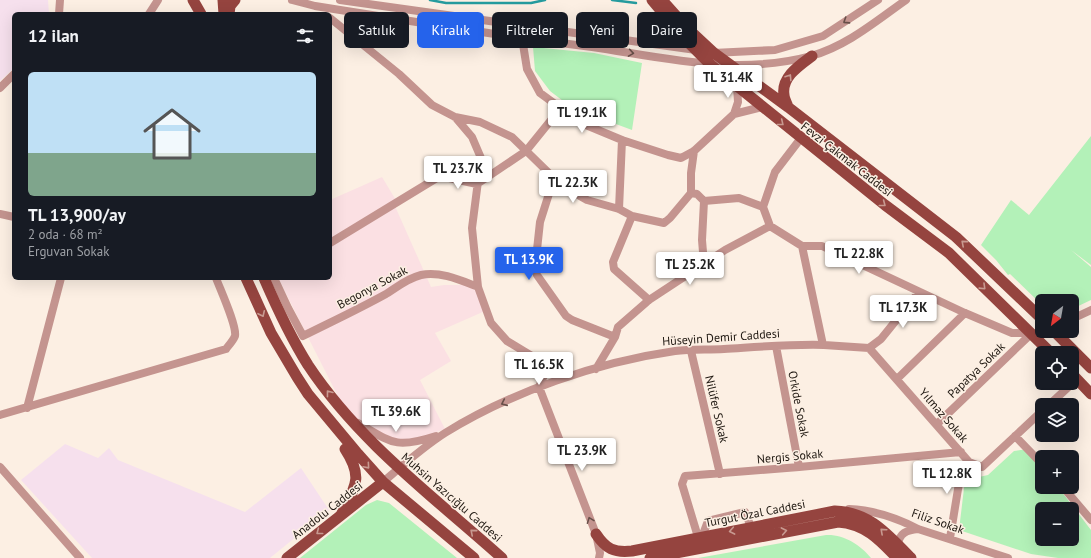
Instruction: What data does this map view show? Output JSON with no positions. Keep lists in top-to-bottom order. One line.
{"streets":{"main road":["Fevzi Çakmak Caddesi","Muhsin Yazıcığlu Caddesi","Anadolu Caddesi","Turgut Özal Caddesi"],"street":["Begonya Sokak","Hüseyin Demir Caddesi","Papatya Sokak","Orkide Sokak","Nilüfer Sokak","Yılmaz Sokak","Nergis Sokak","Filiz Sokak"]},"crossings":[["Fevzi Çakmak Caddesi","Papatya Sokak"],["Hüseyin Demir Caddesi","Orkide Sokak"],["Hüseyin Demir Caddesi","Nilüfer Sokak"],["Hüseyin Demir Caddesi","Yılmaz Sokak"],["Hüseyin Demir Caddesi","Muhsin Yazıcığlu Caddesi"],["Hüseyin Demir Caddesi","Anadolu Caddesi"],["Papatya Sokak","Yılmaz Sokak"],["Orkide Sokak","Nergis Sokak"],["Nilüfer Sokak","Nergis Sokak"],["Yılmaz Sokak","Nergis Sokak"],["Nergis Sokak","Turgut Özal Caddesi"],["Turgut Özal Caddesi","Filiz Sokak"]],"one_way":["Anadolu Caddesi"],"north":"bottom left","page":{"chip":["Satılık","Kiralık","Filtreler","Yeni","Daire"],"heading":"12 ilan","list":[{"name":"TL 13,900/ay","note":"2 oda · 68 m² · Erguvan Sokak"}],"price":["TL 31.4K","TL 19.1K","TL 23.7K","TL 22.3K","TL 22.8K","TL 13.9K","TL 25.2K","TL 17.3K","TL 16.5K","TL 39.6K","TL 23.9K","TL 12.8K"],"map_buttons":["+","−"]}}
